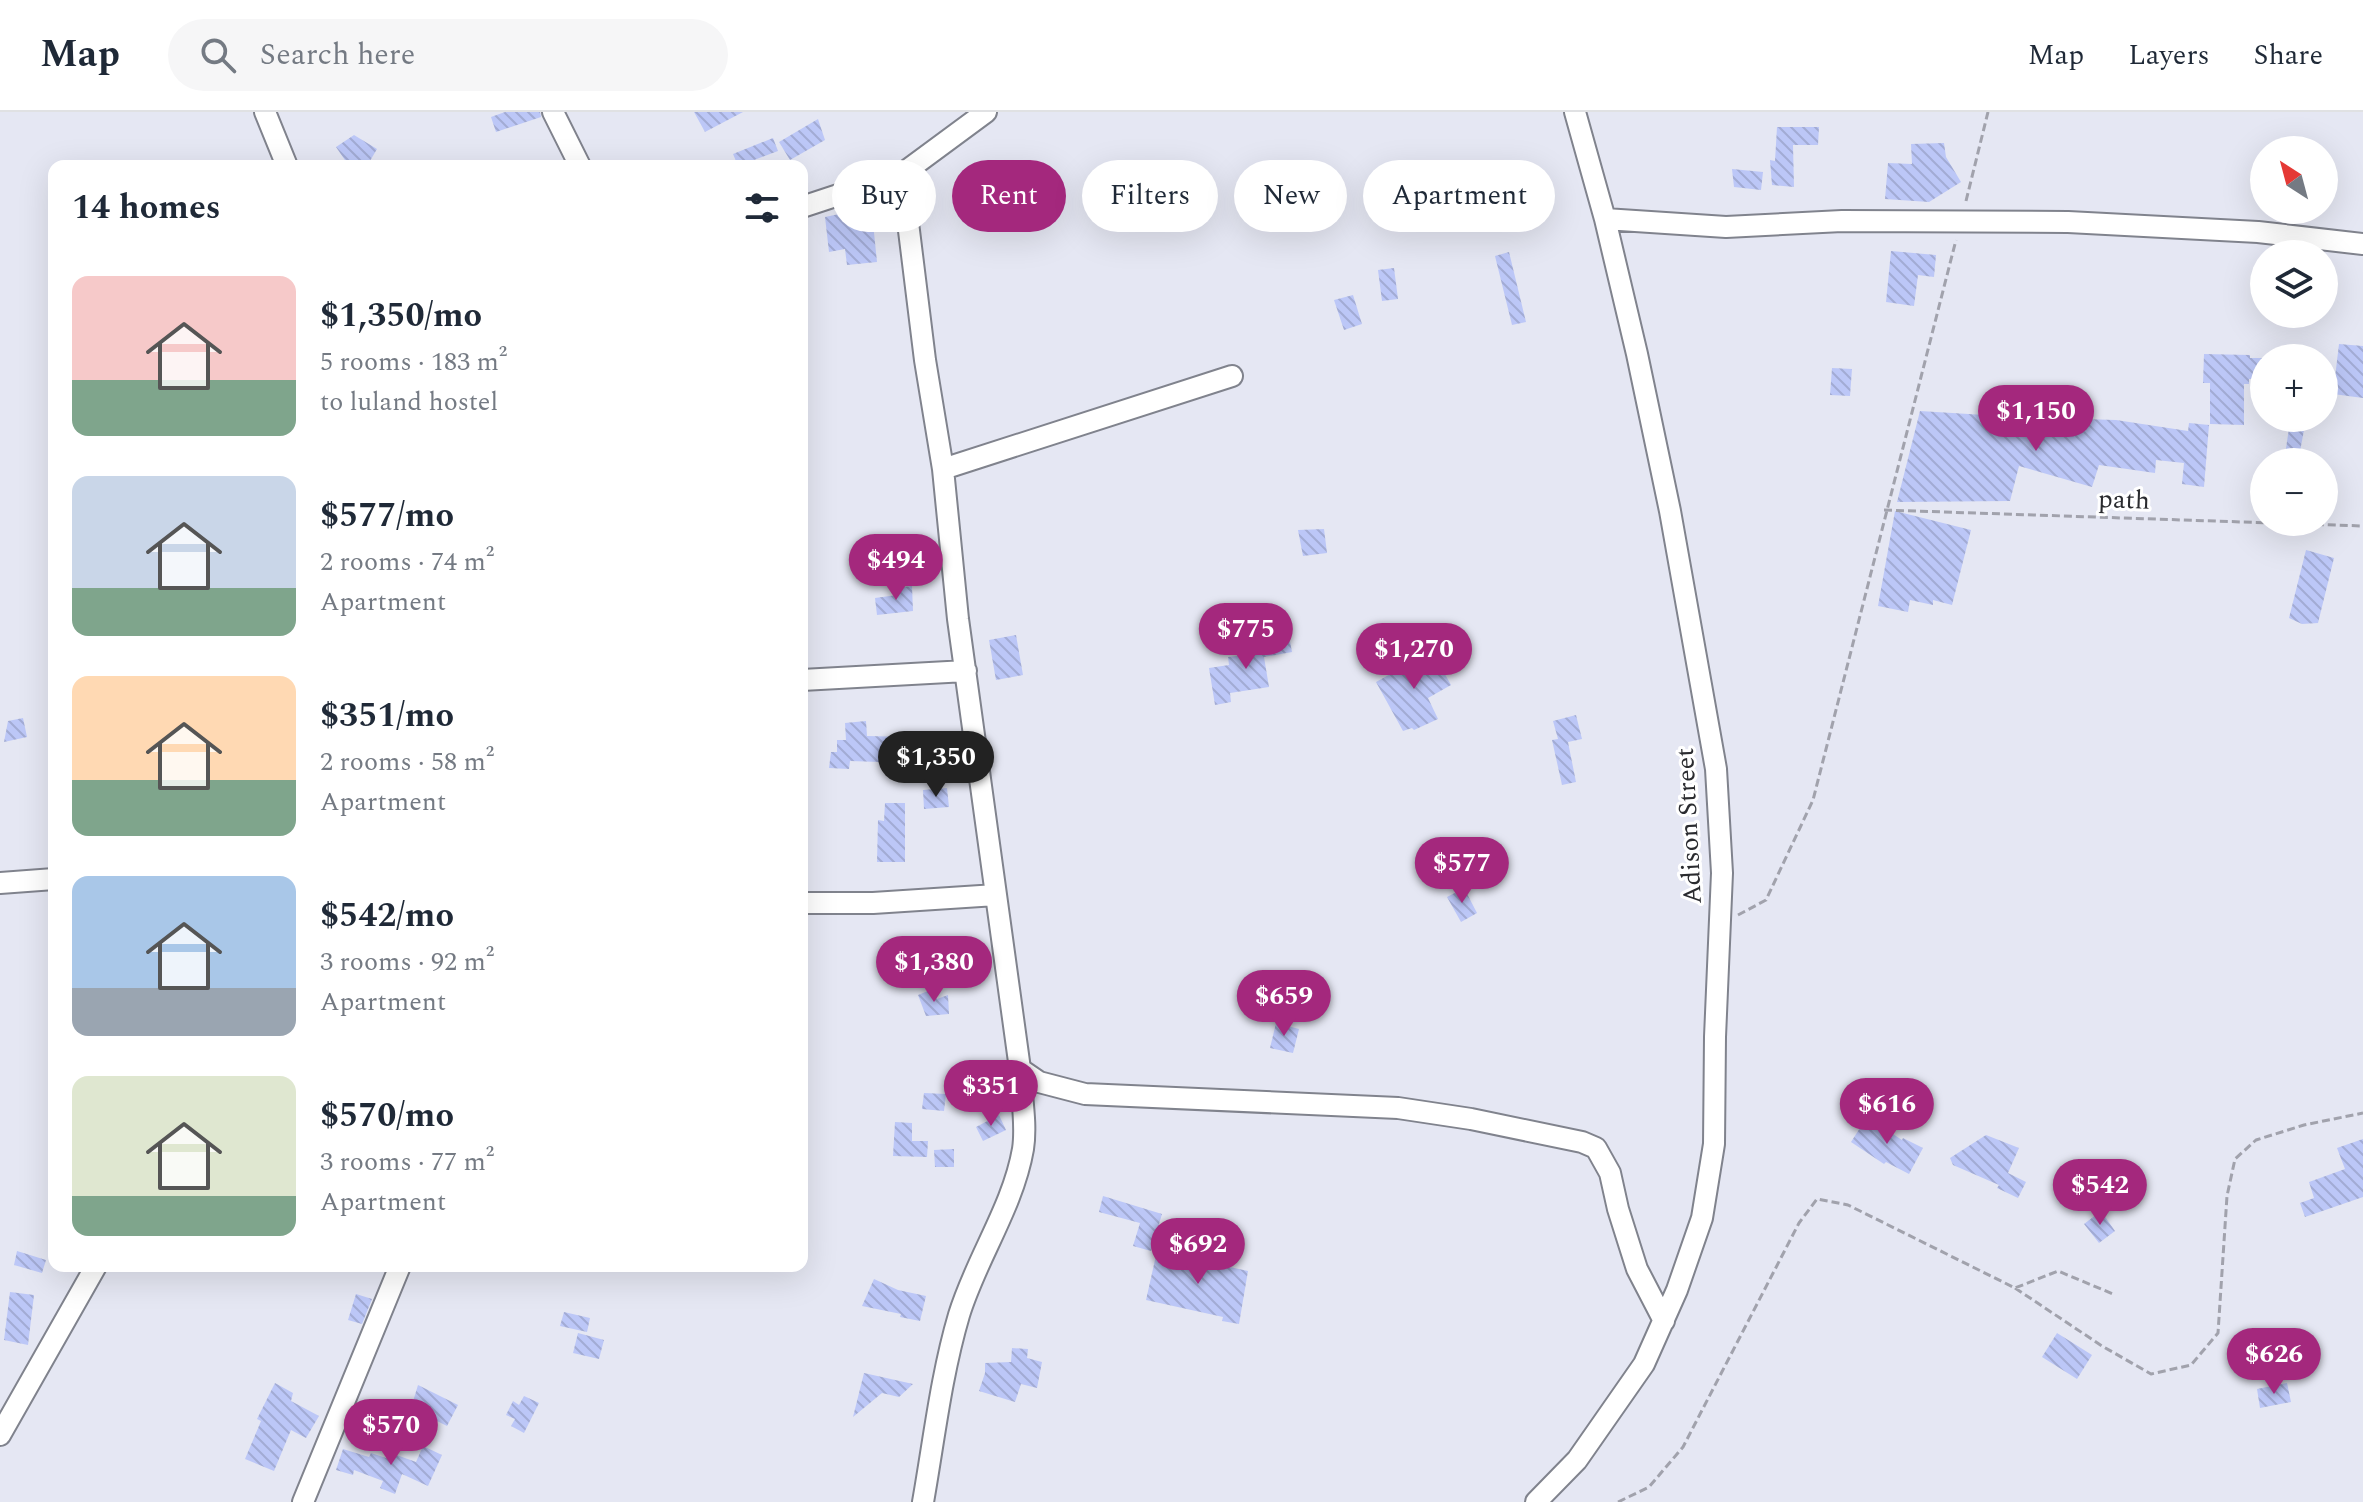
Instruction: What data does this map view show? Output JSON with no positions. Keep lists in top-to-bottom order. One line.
{"streets":{"street":["Adison Street"],"path":["path"]},"north":"top left","page":{"header":"Map","search":"Search here","nav":["Map","Layers","Share"],"map_buttons":["+","−"],"chip":["Buy","Rent","Filters","New","Apartment"],"heading":"14 homes","list":[{"name":"$1,350/mo","note":"5 rooms · 183 m² · to luland hostel"},{"name":"$577/mo","note":"2 rooms · 74 m² · Apartment"},{"name":"$351/mo","note":"2 rooms · 58 m² · Apartment"},{"name":"$542/mo","note":"3 rooms · 92 m² · Apartment"},{"name":"$570/mo","note":"3 rooms · 77 m² · Apartment"}],"price":["$1,150","$494","$775","$1,270","$1,350","$577","$1,380","$659","$351","$616","$542","$692","$626","$570"]}}
